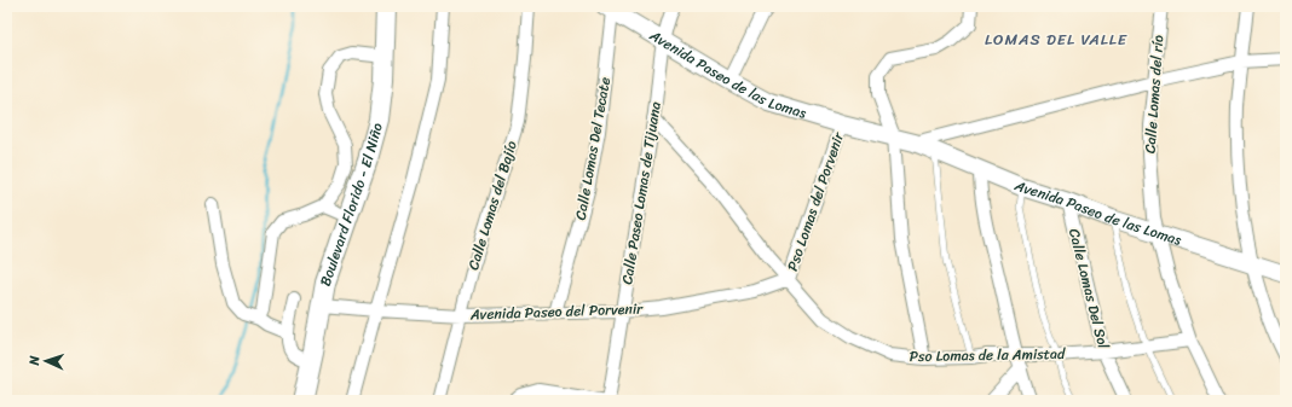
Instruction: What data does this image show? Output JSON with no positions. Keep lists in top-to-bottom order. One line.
{"streets":{"main road":["Boulevard Florido - El Niño"],"street":["Avenida Paseo de las Lomas","Calle Lomas del río","Calle Lomas Del Tecate","Calle Paseo Lomas de Tijuana","Pso Lomas del Porvenir","Calle Lomas del Bajío","Calle Lomas Del Sol","Avenida Paseo del Porvenir","Pso Lomas de la Amistad"]},"crossings":[["Avenida Paseo de las Lomas","Calle Lomas del río"],["Avenida Paseo de las Lomas","Calle Lomas Del Tecate"],["Avenida Paseo de las Lomas","Calle Paseo Lomas de Tijuana"],["Avenida Paseo de las Lomas","Pso Lomas del Porvenir"],["Avenida Paseo de las Lomas","Calle Lomas Del Sol"],["Calle Lomas del río","Pso Lomas de la Amistad"],["Calle Lomas Del Tecate","Avenida Paseo del Porvenir"],["Calle Paseo Lomas de Tijuana","Avenida Paseo del Porvenir"],["Calle Paseo Lomas de Tijuana","Pso Lomas de la Amistad"],["Pso Lomas del Porvenir","Avenida Paseo del Porvenir"],["Pso Lomas del Porvenir","Pso Lomas de la Amistad"],["Boulevard Florido - El Niño","Avenida Paseo del Porvenir"],["Calle Lomas del Bajío","Avenida Paseo del Porvenir"],["Calle Lomas Del Sol","Pso Lomas de la Amistad"],["Avenida Paseo del Porvenir","Pso Lomas de la Amistad"]],"districts":["LOMAS DEL VALLE"],"north":"left"}
